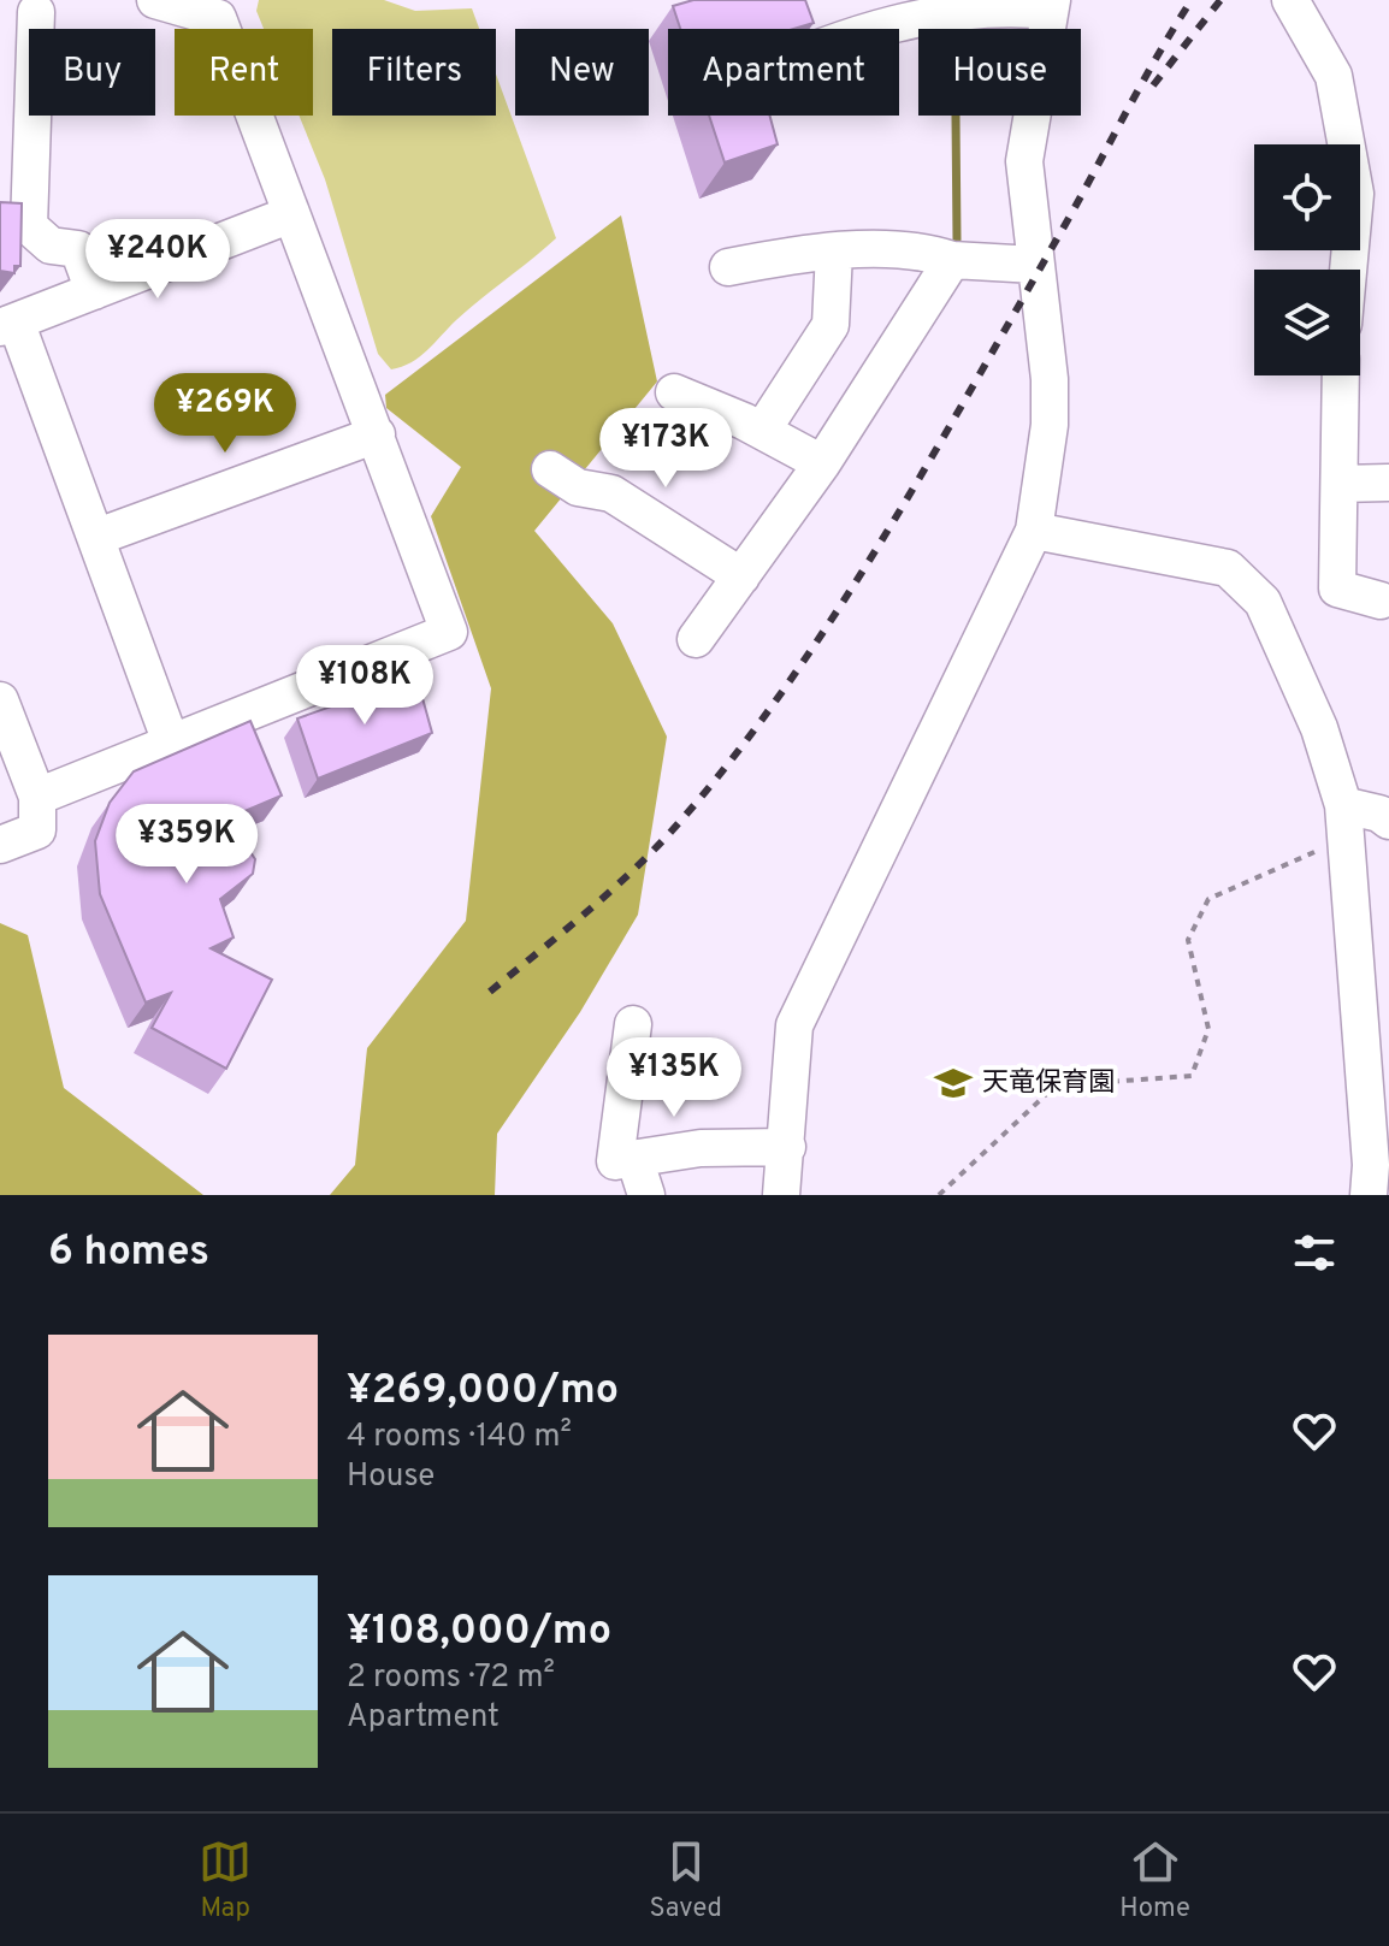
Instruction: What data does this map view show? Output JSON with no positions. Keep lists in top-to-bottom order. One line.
{"places":{"school or university":["天竜保育園"]},"page":{"chip":["Buy","Rent","Filters","New","Apartment","House"],"price":["¥240K","¥269K","¥173K","¥108K","¥359K","¥135K"],"heading":"6 homes","list":[{"name":"¥269,000/mo","note":"4 rooms · 140 m² · House"},{"name":"¥108,000/mo","note":"2 rooms · 72 m² · Apartment"}],"tabs":["Map","Saved","Home"]}}
